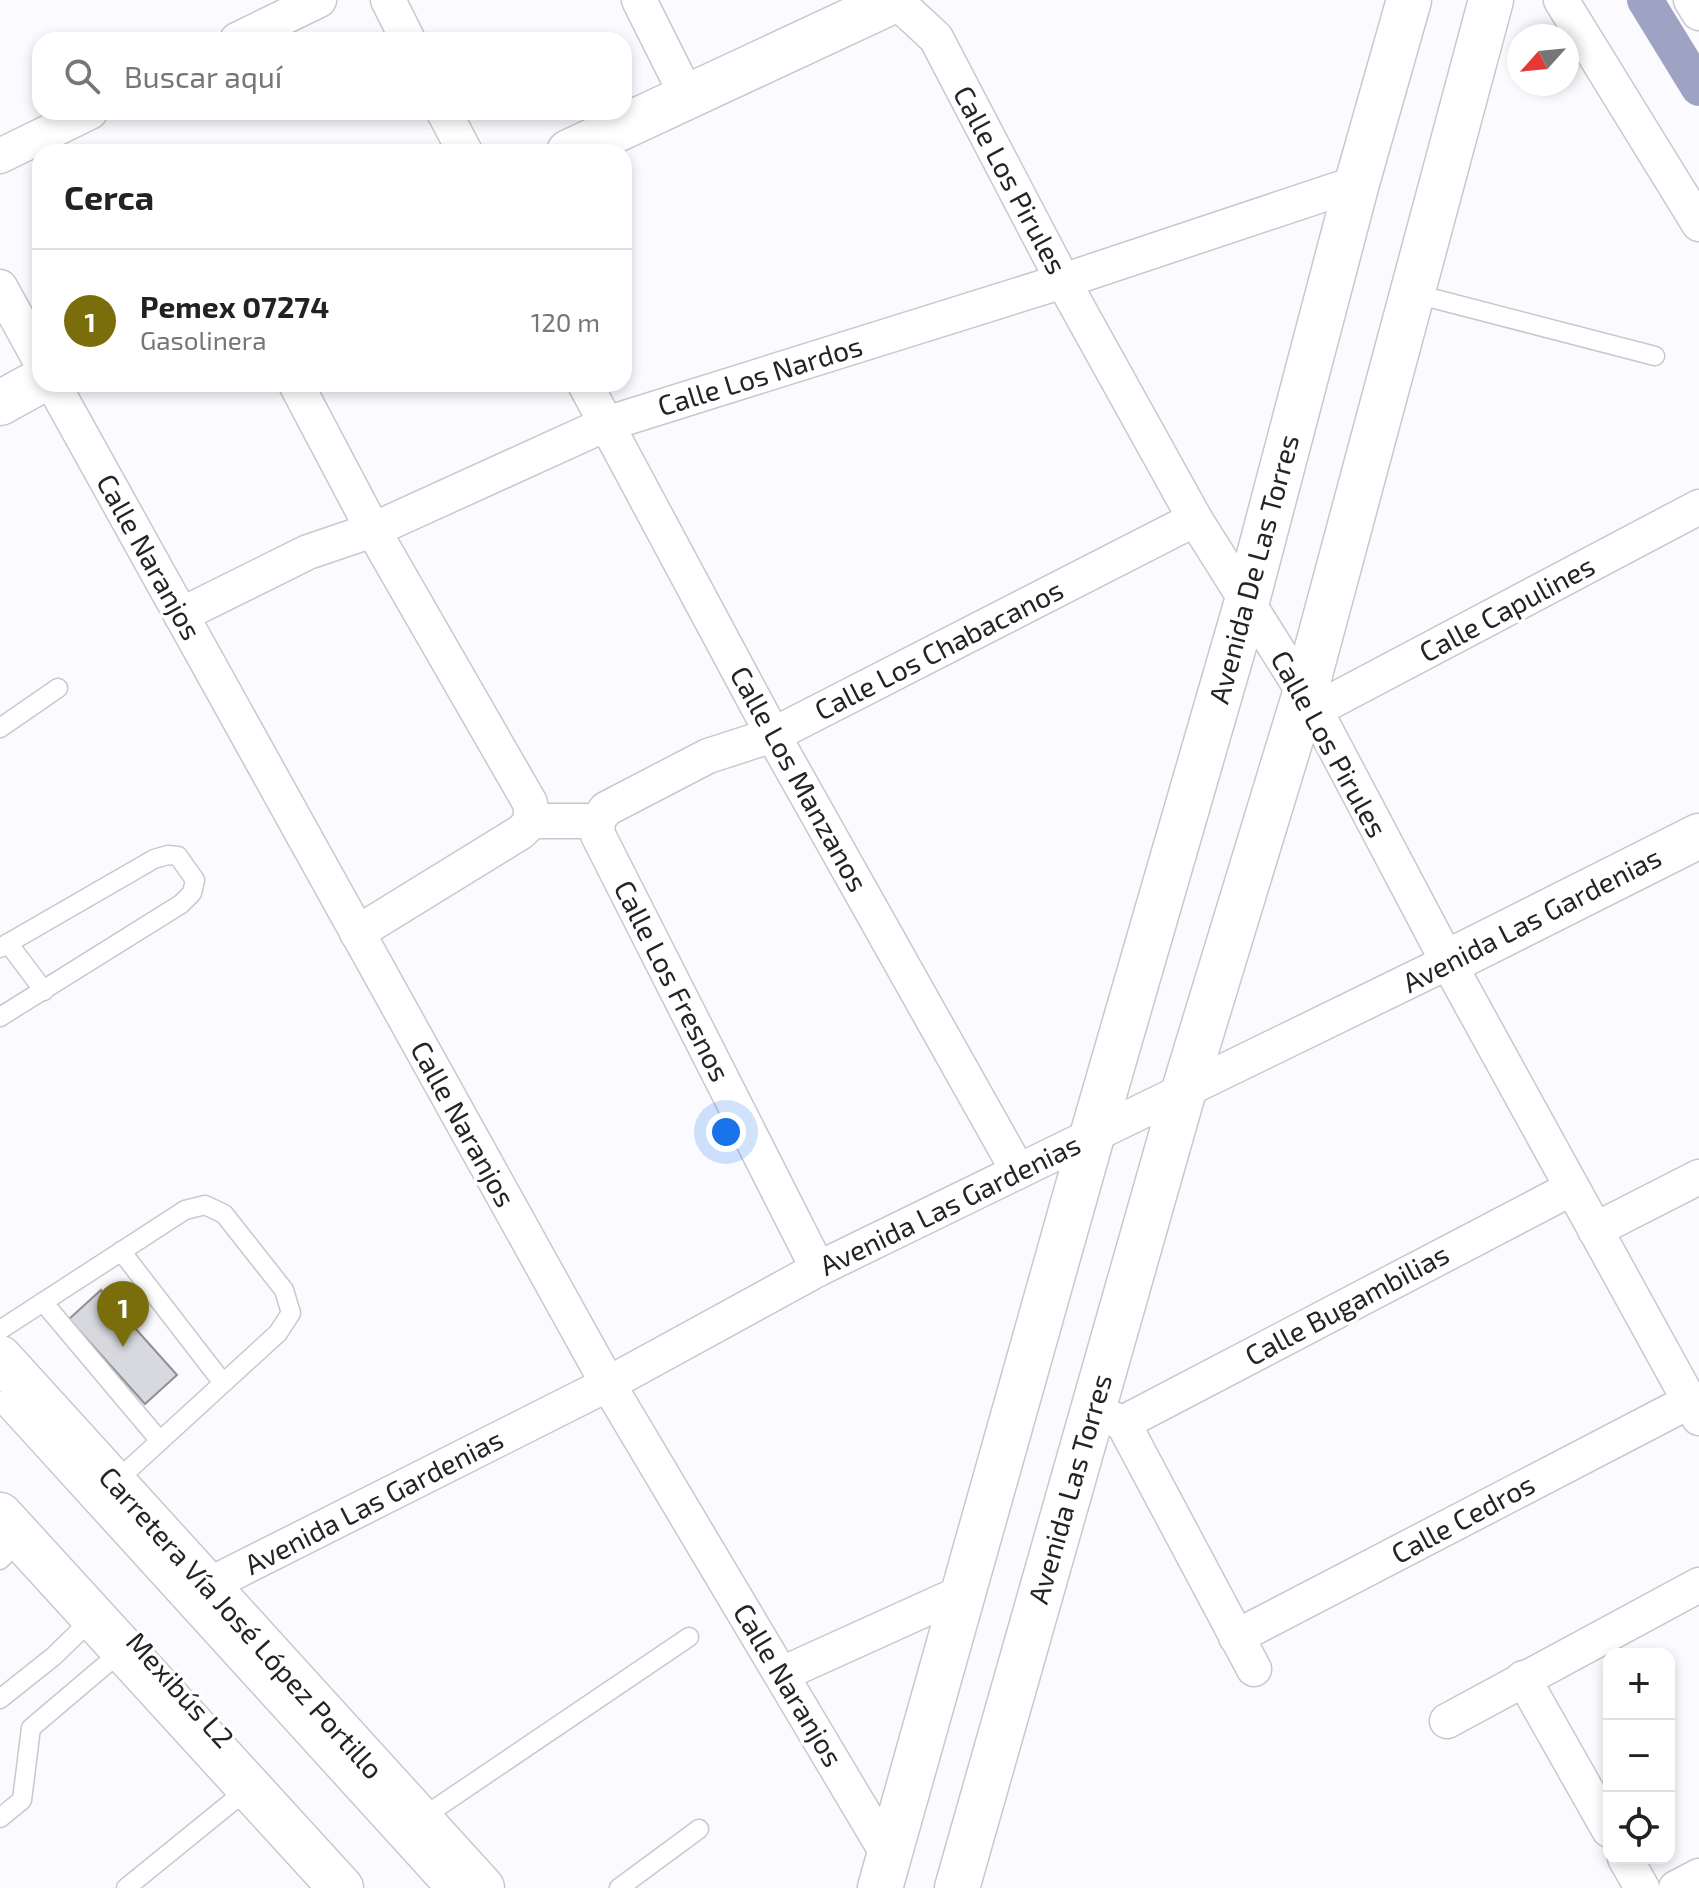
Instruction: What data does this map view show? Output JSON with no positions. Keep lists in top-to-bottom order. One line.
{"streets":{"main road":["Avenida De Las Torres","Avenida Las Gardenias","Avenida Las Torres","Carretera Vía José López Portillo"],"street":["Calle Los Pirules","Calle Los Nardos","Calle Naranjos","Calle Capulines","Calle Los Chabacanos","Calle Los Manzanos","Calle Los Fresnos","Calle Bugambilias","Calle Cedros"],"lane":["Mexibús L2"]},"crossings":[["Calle Los Pirules","Calle Los Nardos"],["Calle Los Pirules","Avenida De Las Torres"],["Calle Los Pirules","Calle Capulines"],["Calle Los Pirules","Calle Los Chabacanos"],["Calle Los Pirules","Avenida Las Gardenias"],["Calle Los Pirules","Calle Bugambilias"],["Calle Los Pirules","Calle Cedros"],["Calle Los Nardos","Calle Naranjos"],["Calle Los Nardos","Avenida De Las Torres"],["Calle Los Nardos","Calle Los Manzanos"],["Calle Naranjos","Avenida Las Gardenias"],["Avenida De Las Torres","Avenida Las Gardenias"],["Calle Los Chabacanos","Calle Los Manzanos"],["Calle Los Chabacanos","Calle Los Fresnos"],["Calle Los Manzanos","Avenida Las Gardenias"],["Avenida Las Gardenias","Calle Los Fresnos"],["Avenida Las Gardenias","Avenida Las Torres"],["Avenida Las Gardenias","Carretera Vía José López Portillo"],["Calle Bugambilias","Avenida Las Torres"]],"north":"bottom left","page":{"search":"Buscar aquí","heading":"Cerca","list":[{"mark":"1","name":"Pemex 07274","note":"Gasolinera","value":"120 m"}],"pins":"1","map_buttons":["+","−"]}}
